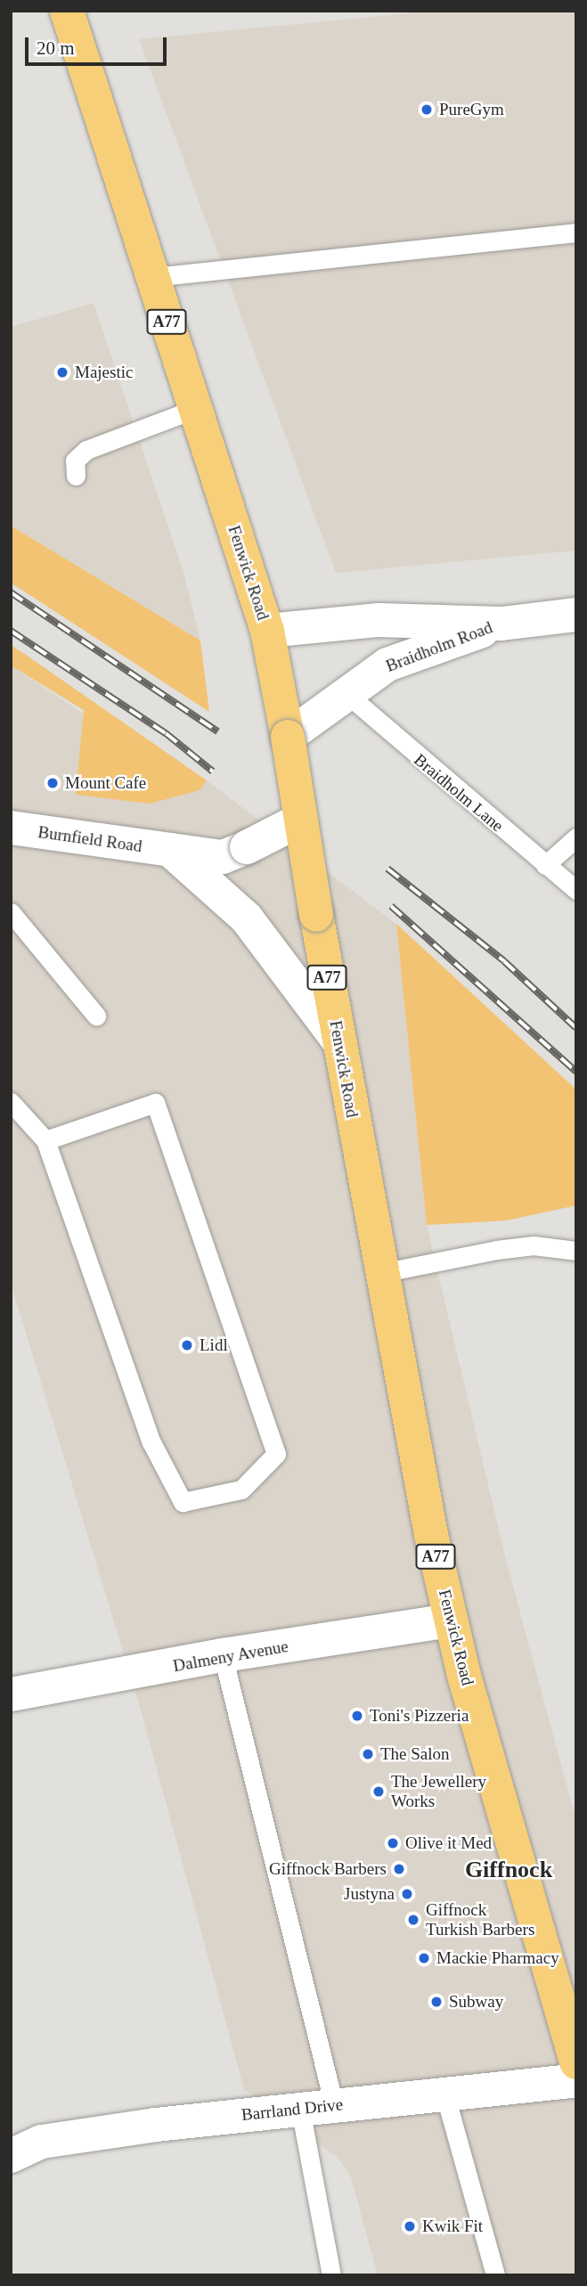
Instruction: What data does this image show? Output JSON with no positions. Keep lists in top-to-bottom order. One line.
{"streets":{"main road":["A77","Fenwick Road"],"street":["Braidholm Road","Burnfield Road","Dalmeny Avenue","Barrland Drive"],"lane":["Braidholm Lane"]},"crossings":[["Fenwick Road","Braidholm Road"],["Fenwick Road","Burnfield Road"],["Fenwick Road","Dalmeny Avenue"],["Braidholm Road","Braidholm Lane"]],"districts":["Giffnock"],"places":["PureGym","Majestic","Mount Cafe","Lidl","Toni's Pizzeria","The Salon","The Jewellery Works","Olive it Med","Giffnock Barbers","Justyna","Giffnock Turkish Barbers","Mackie Pharmacy","Subway","Kwik Fit"],"scale_bar":"20 m"}
